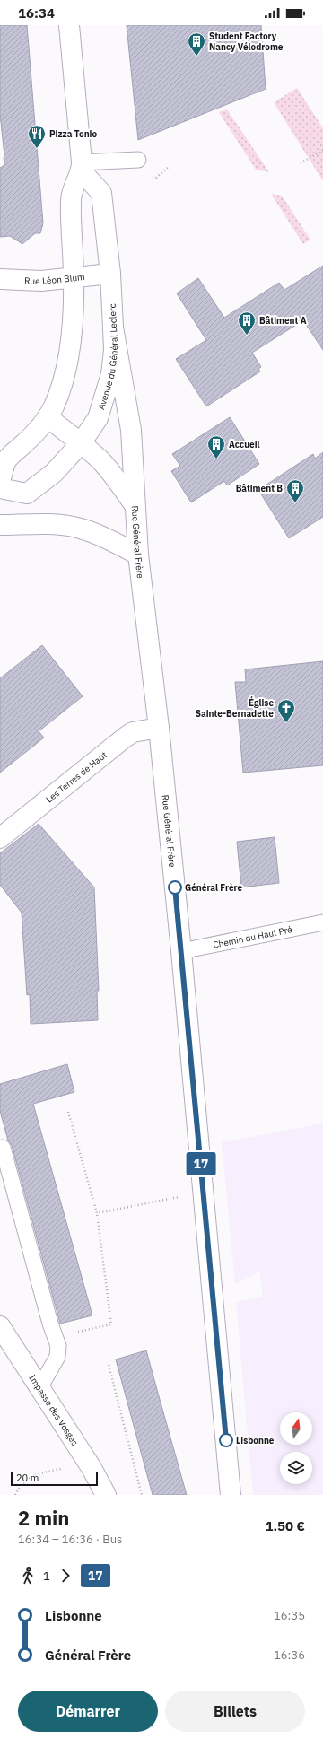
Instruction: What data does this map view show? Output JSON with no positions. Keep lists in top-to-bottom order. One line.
{"streets":{"street":["Rue Léon Blum","Avenue du Général Leclerc","Rue Général Frère","Les Terres de Haut","Impasse des Vosges"],"lane":["Chemin du Haut Pré"]},"crossings":[["Rue Léon Blum","Avenue du Général Leclerc"],["Avenue du Général Leclerc","Rue Général Frère"],["Rue Général Frère","Les Terres de Haut"],["Rue Général Frère","Chemin du Haut Pré"]],"places":{"building":["Student Factory Nancy Vélodrome","Bâtiment A","Accueil","Bâtiment B"],"restaurant":["Pizza Tonio"],"church":["Église Sainte-Bernadette"],"other":["Général Frère","Lisbonne"]},"lines":["bus line 17"],"scale_bar":"20 m","north":"top","page":{"status":"16:34","on_map":"17","scale":"20 m","heading":["2 min","16:34 – 16:36 · Bus","1.50 €"],"legs":["1","17"],"list":[{"name":"Lisbonne","value":"16:35"},{"name":"Général Frère","value":"16:36"}],"buttons":["Démarrer","Billets"]}}
